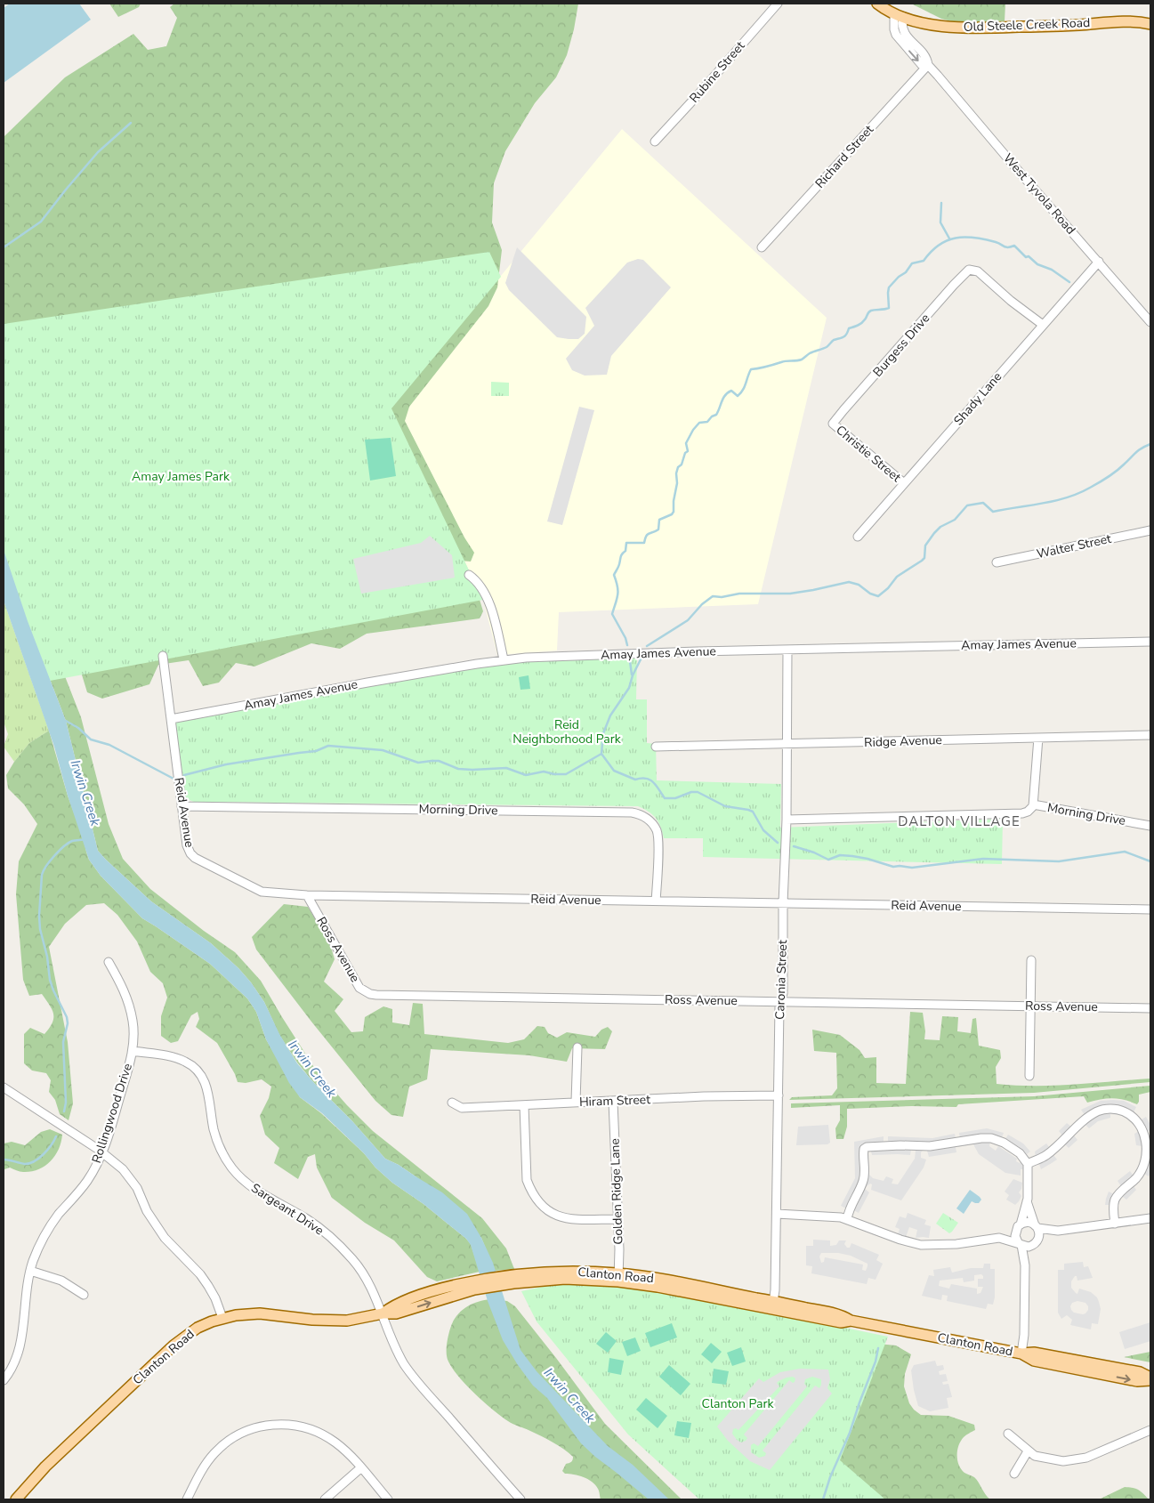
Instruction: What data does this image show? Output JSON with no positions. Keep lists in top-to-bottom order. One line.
{"streets":{"main road":["Old Steele Creek Road","Clanton Road"],"street":["Rubine Street","Richard Street","West Tyvola Road","Burgess Drive","Shady Lane","Christie Street","Walter Street","Amay James Avenue","Ridge Avenue","Morning Drive","Reid Avenue","Ross Avenue","Caronia Street","Hiram Street","Rollingwood Drive","Golden Ridge Lane","Sargeant Drive"]},"crossings":[["Old Steele Creek Road","West Tyvola Road"],["Richard Street","West Tyvola Road"],["West Tyvola Road","Shady Lane"],["Burgess Drive","Shady Lane"],["Burgess Drive","Christie Street"],["Shady Lane","Christie Street"],["Amay James Avenue","Reid Avenue"],["Amay James Avenue","Caronia Street"],["Ridge Avenue","Caronia Street"],["Morning Drive","Reid Avenue"],["Morning Drive","Caronia Street"],["Reid Avenue","Ross Avenue"],["Reid Avenue","Caronia Street"],["Ross Avenue","Caronia Street"],["Caronia Street","Hiram Street"],["Caronia Street","Clanton Road"],["Hiram Street","Golden Ridge Lane"],["Rollingwood Drive","Sargeant Drive"],["Golden Ridge Lane","Clanton Road"],["Sargeant Drive","Clanton Road"]],"districts":["DALTON VILLAGE"],"water":["Irwin Creek"],"parks":["Amay James Park","Reid Neighborhood Park","Clanton Park"]}
